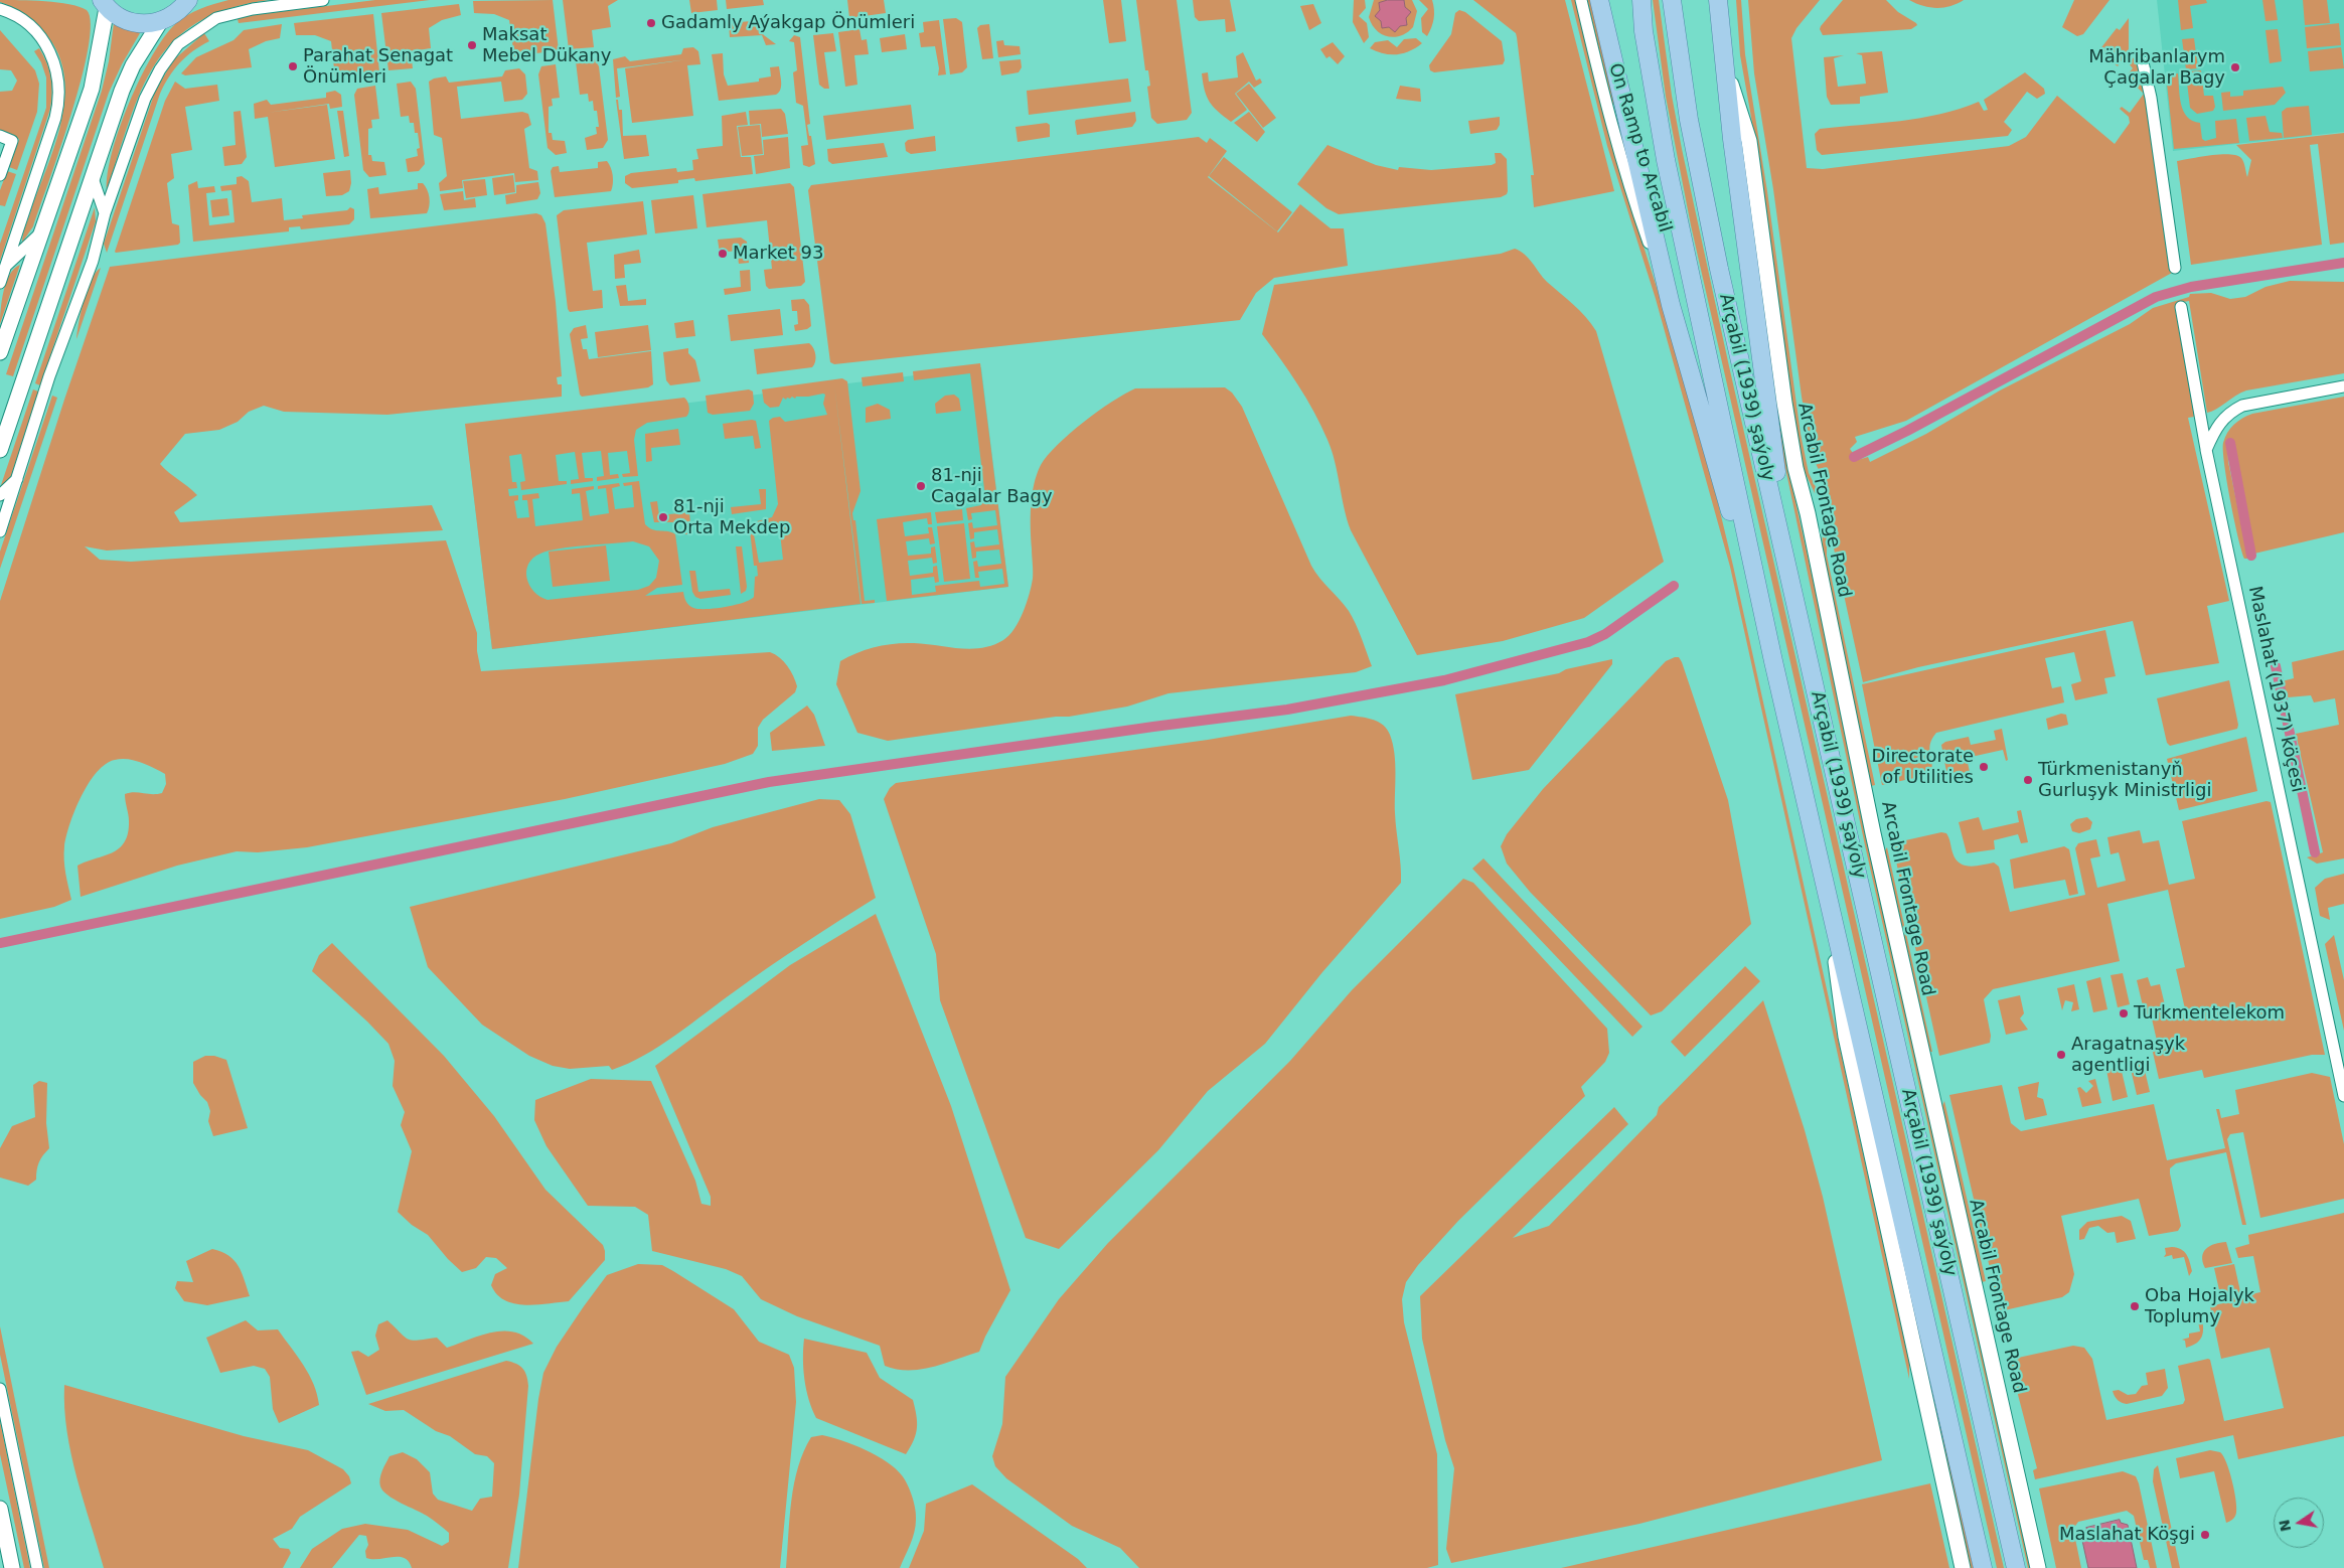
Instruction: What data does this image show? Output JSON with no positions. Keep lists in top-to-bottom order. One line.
{"streets":{"main road":["Arçabil (1939) şaýoly"],"street":["On Ramp to Arcabil","Arcabil Frontage Road","Maslahat (1937) köçesi"]},"places":["Gadamly Aýakgap Önümleri","Maksat Mebel Dükany","Parahat Senagat Önümleri","Mähribanlarym Çagalar Bagy","Market 93","81-nji Cagalar Bagy","81-nji Orta Mekdep","Directorate of Utilities","Türkmenistanyň Gurluşyk Ministrligi","Turkmentelekom","Aragatnaşyk agentligi","Oba Hojalyk Toplumy","Maslahat Köşgi"],"north":"left"}
